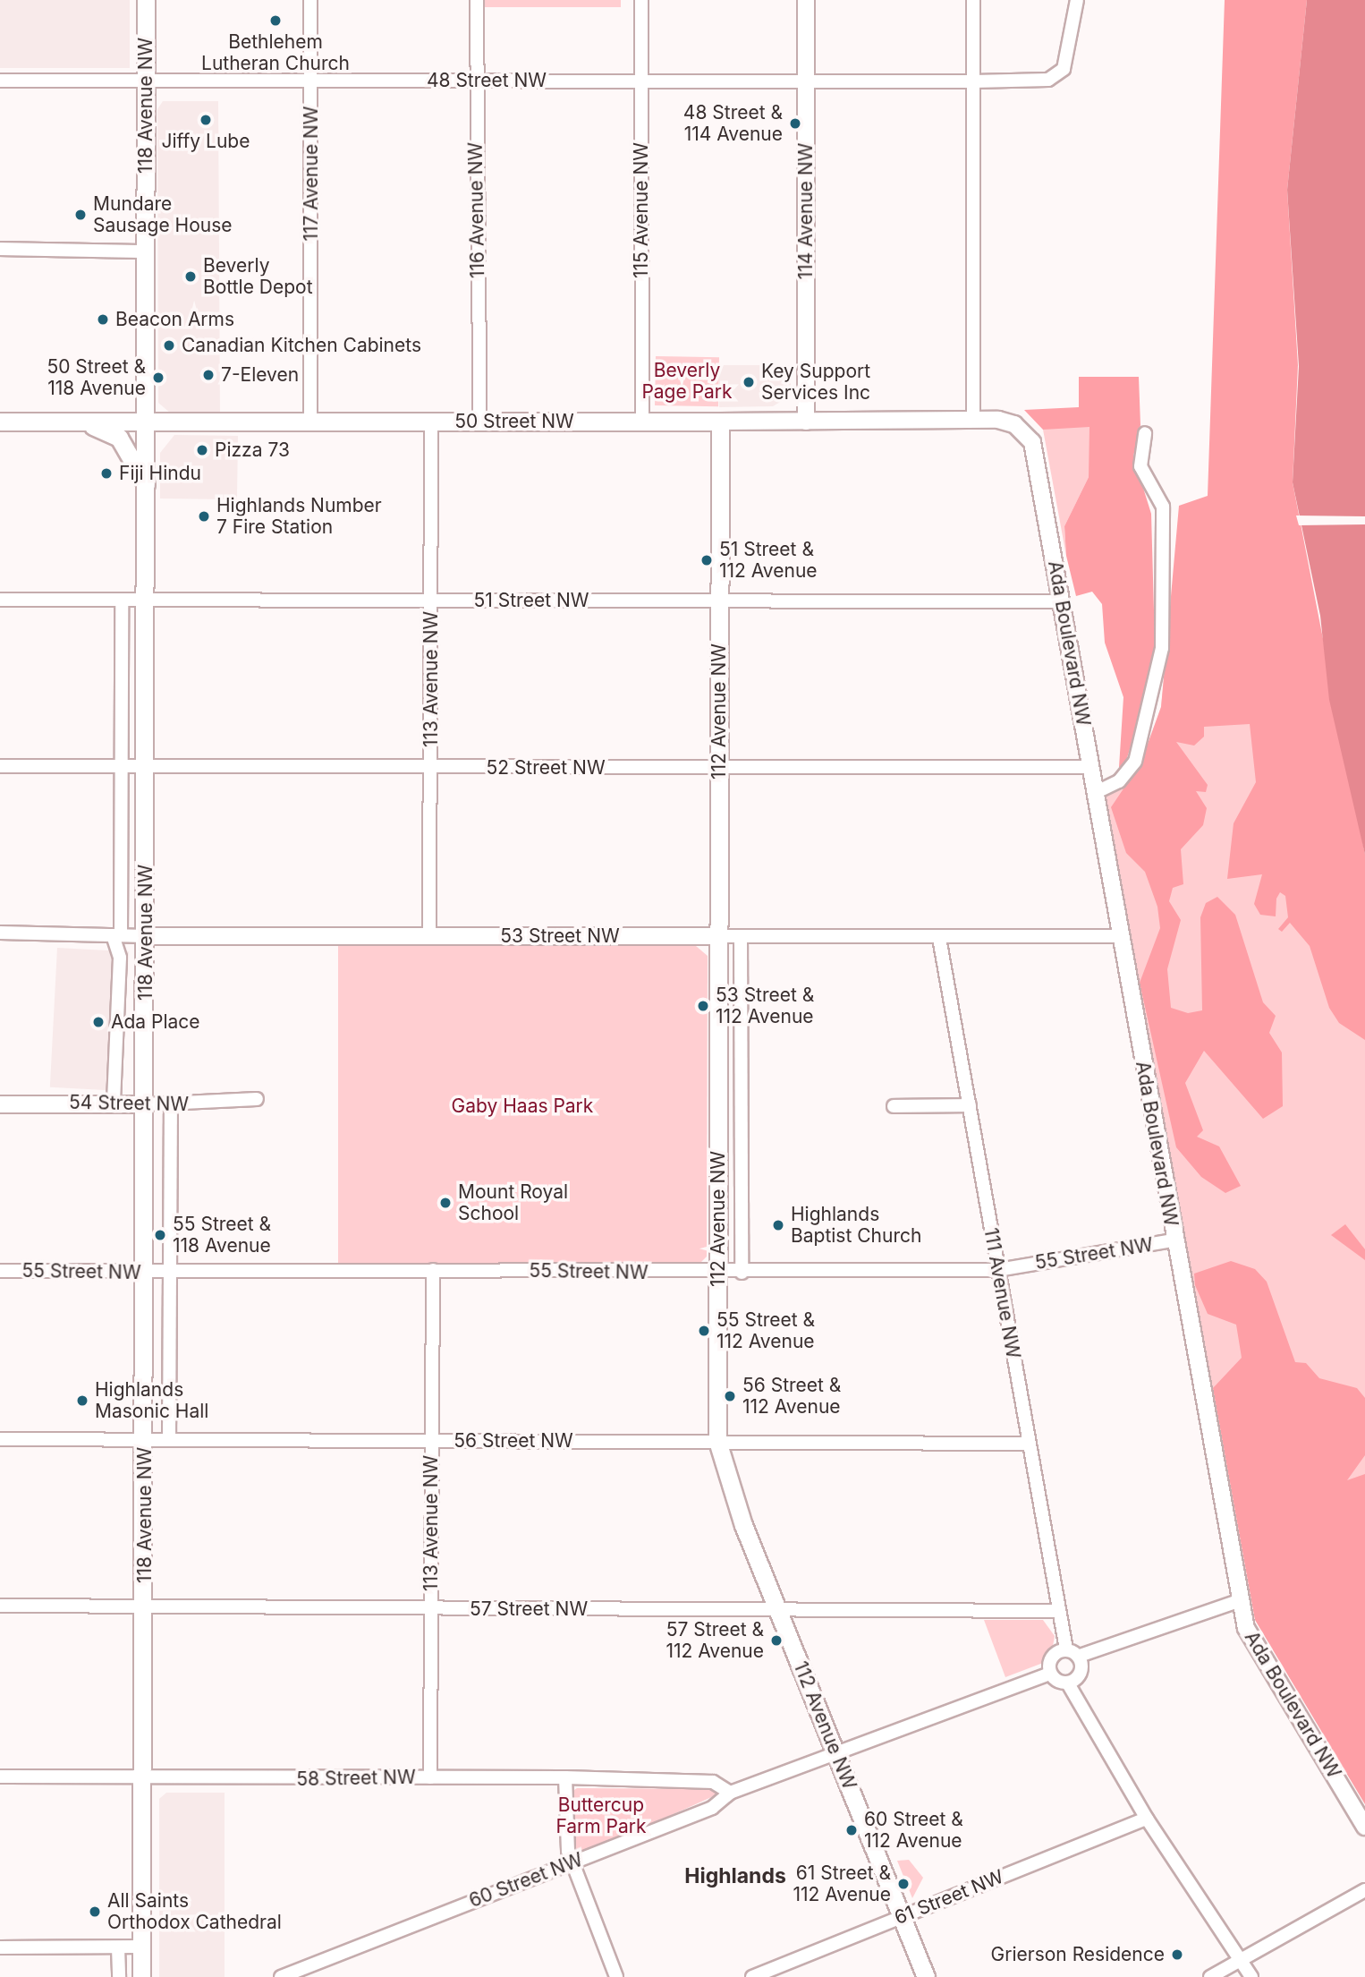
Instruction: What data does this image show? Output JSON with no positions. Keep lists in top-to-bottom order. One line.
{"streets":{"main road":["118 Avenue NW","50 Street NW","112 Avenue NW"],"street":["48 Street NW","117 Avenue NW","116 Avenue NW","115 Avenue NW","114 Avenue NW","51 Street NW","Ada Boulevard NW","113 Avenue NW","52 Street NW","53 Street NW","54 Street NW","55 Street NW","111 Avenue NW","56 Street NW","57 Street NW","58 Street NW","60 Street NW","61 Street NW"]},"crossings":[["48 Street NW","118 Avenue NW"],["48 Street NW","117 Avenue NW"],["48 Street NW","116 Avenue NW"],["48 Street NW","115 Avenue NW"],["48 Street NW","114 Avenue NW"],["118 Avenue NW","50 Street NW"],["118 Avenue NW","51 Street NW"],["118 Avenue NW","52 Street NW"],["118 Avenue NW","53 Street NW"],["118 Avenue NW","54 Street NW"],["118 Avenue NW","55 Street NW"],["118 Avenue NW","56 Street NW"],["118 Avenue NW","57 Street NW"],["118 Avenue NW","58 Street NW"],["117 Avenue NW","50 Street NW"],["116 Avenue NW","50 Street NW"],["115 Avenue NW","50 Street NW"],["114 Avenue NW","50 Street NW"],["50 Street NW","Ada Boulevard NW"],["50 Street NW","113 Avenue NW"],["50 Street NW","112 Avenue NW"],["51 Street NW","Ada Boulevard NW"],["51 Street NW","113 Avenue NW"],["51 Street NW","112 Avenue NW"],["Ada Boulevard NW","52 Street NW"],["Ada Boulevard NW","53 Street NW"],["Ada Boulevard NW","55 Street NW"],["113 Avenue NW","52 Street NW"],["113 Avenue NW","53 Street NW"],["113 Avenue NW","55 Street NW"],["113 Avenue NW","56 Street NW"],["113 Avenue NW","57 Street NW"],["113 Avenue NW","58 Street NW"],["112 Avenue NW","52 Street NW"],["112 Avenue NW","53 Street NW"],["112 Avenue NW","55 Street NW"],["112 Avenue NW","56 Street NW"],["112 Avenue NW","57 Street NW"],["112 Avenue NW","60 Street NW"],["112 Avenue NW","61 Street NW"],["53 Street NW","111 Avenue NW"],["55 Street NW","111 Avenue NW"],["111 Avenue NW","56 Street NW"],["111 Avenue NW","57 Street NW"],["58 Street NW","60 Street NW"]],"districts":["Highlands"],"parks":["Beverly Page Park","Gaby Haas Park","Buttercup Farm Park"],"places":["Bethlehem Lutheran Church","Jiffy Lube","48 Street & 114 Avenue","Mundare Sausage House","Beverly Bottle Depot","Beacon Arms","Canadian Kitchen Cabinets","7-Eleven","50 Street & 118 Avenue","Key Support Services Inc","Pizza 73","Fiji Hindu","Highlands Number 7 Fire Station","51 Street & 112 Avenue","53 Street & 112 Avenue","Ada Place","Mount Royal School","Highlands Baptist Church","55 Street & 118 Avenue","55 Street & 112 Avenue","56 Street & 112 Avenue","Highlands Masonic Hall","57 Street & 112 Avenue","60 Street & 112 Avenue","61 Street & 112 Avenue","All Saints Orthodox Cathedral","Grierson Residence"]}
